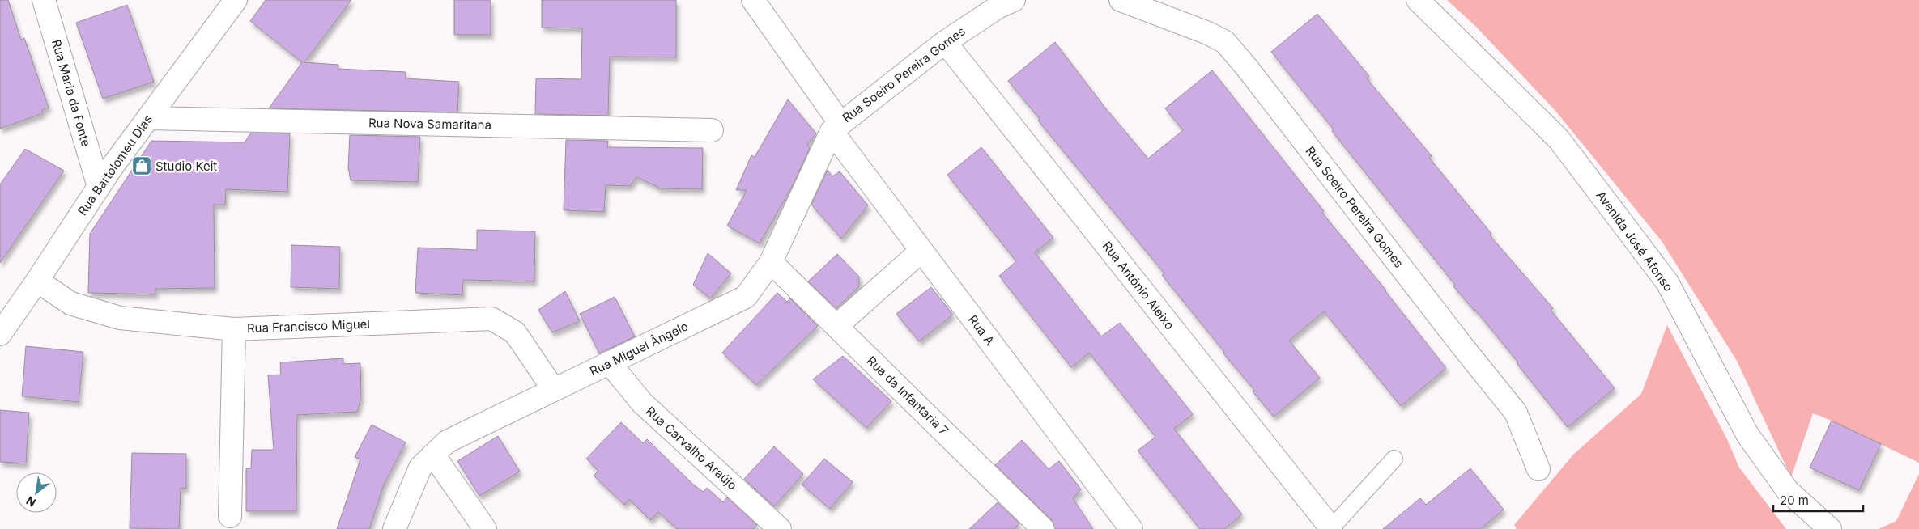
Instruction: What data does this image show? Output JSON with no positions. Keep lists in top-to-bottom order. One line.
{"streets":{"street":["Rua Soeiro Pereira Gomes","Rua Maria da Fonte","Rua Nova Samaritana","Rua Bartolomeu Dias","Avenida José Afonso","Rua António Aleixo","Rua Francisco Miguel","Rua A","Rua Miguel Ângelo","Rua da Infantaria 7","Rua Carvalho Araújo"]},"crossings":[["Rua Soeiro Pereira Gomes","Rua António Aleixo"],["Rua Soeiro Pereira Gomes","Rua A"],["Rua Soeiro Pereira Gomes","Rua Miguel Ângelo"],["Rua Maria da Fonte","Rua Bartolomeu Dias"],["Rua Nova Samaritana","Rua Bartolomeu Dias"],["Rua Bartolomeu Dias","Rua Francisco Miguel"],["Rua Francisco Miguel","Rua Miguel Ângelo"],["Rua A","Rua Miguel Ângelo"],["Rua Miguel Ângelo","Rua da Infantaria 7"],["Rua Miguel Ângelo","Rua Carvalho Araújo"]],"places":{"shop":["Studio Keit"]},"scale_bar":"20 m","north":"bottom left"}
